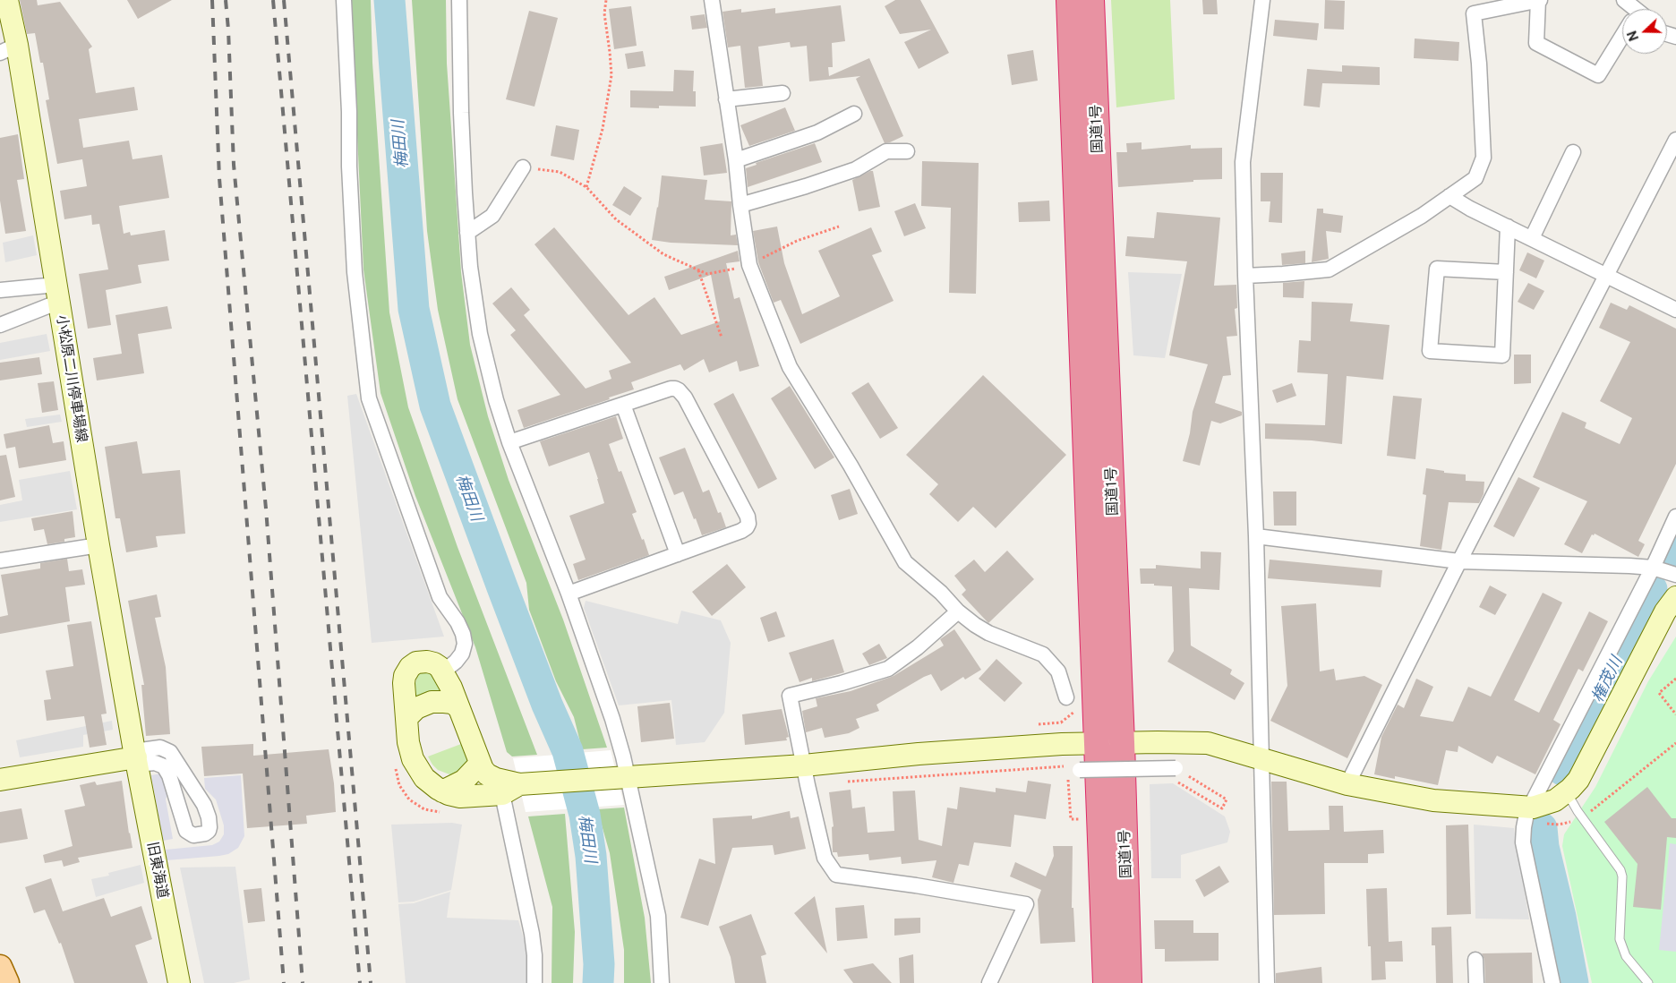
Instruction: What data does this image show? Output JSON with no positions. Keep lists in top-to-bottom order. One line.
{"streets":{"highway":["国道1号"],"street":["小松原二川停車場線","旧東海道"]},"crossings":[["小松原二川停車場線","旧東海道"]],"water":["梅田川","権茂川"],"north":"left"}
